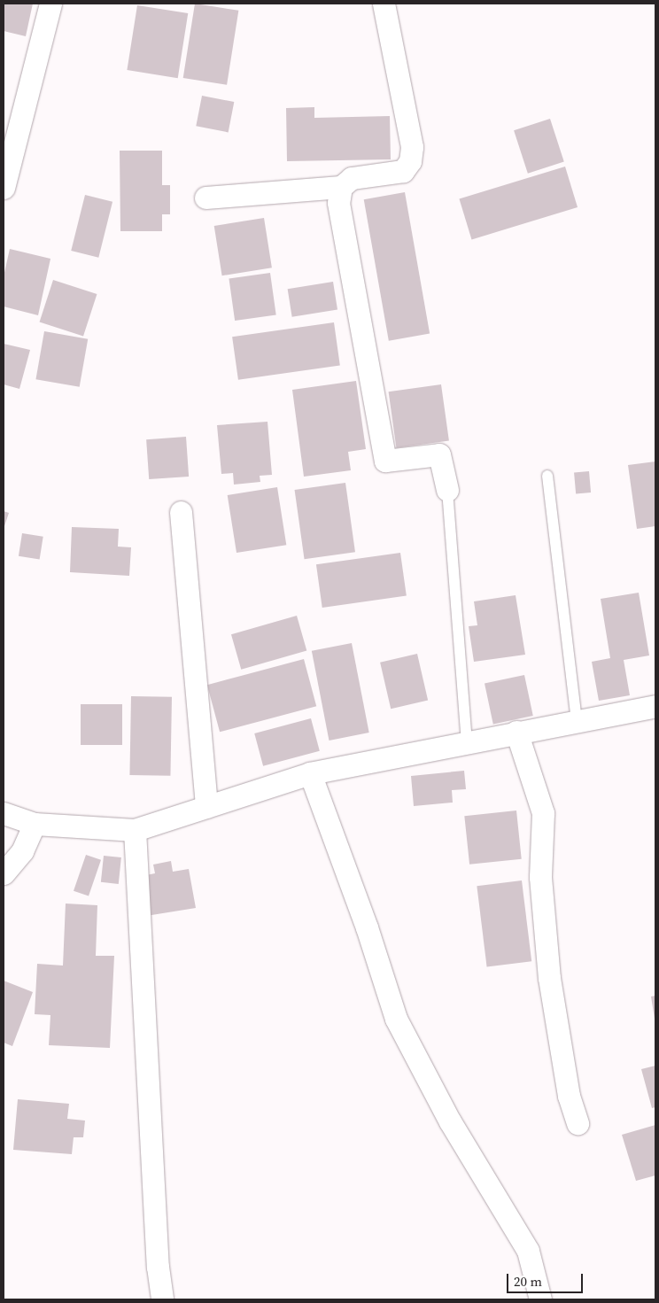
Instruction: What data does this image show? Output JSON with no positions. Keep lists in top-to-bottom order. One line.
{"scale_bar":"20 m"}
